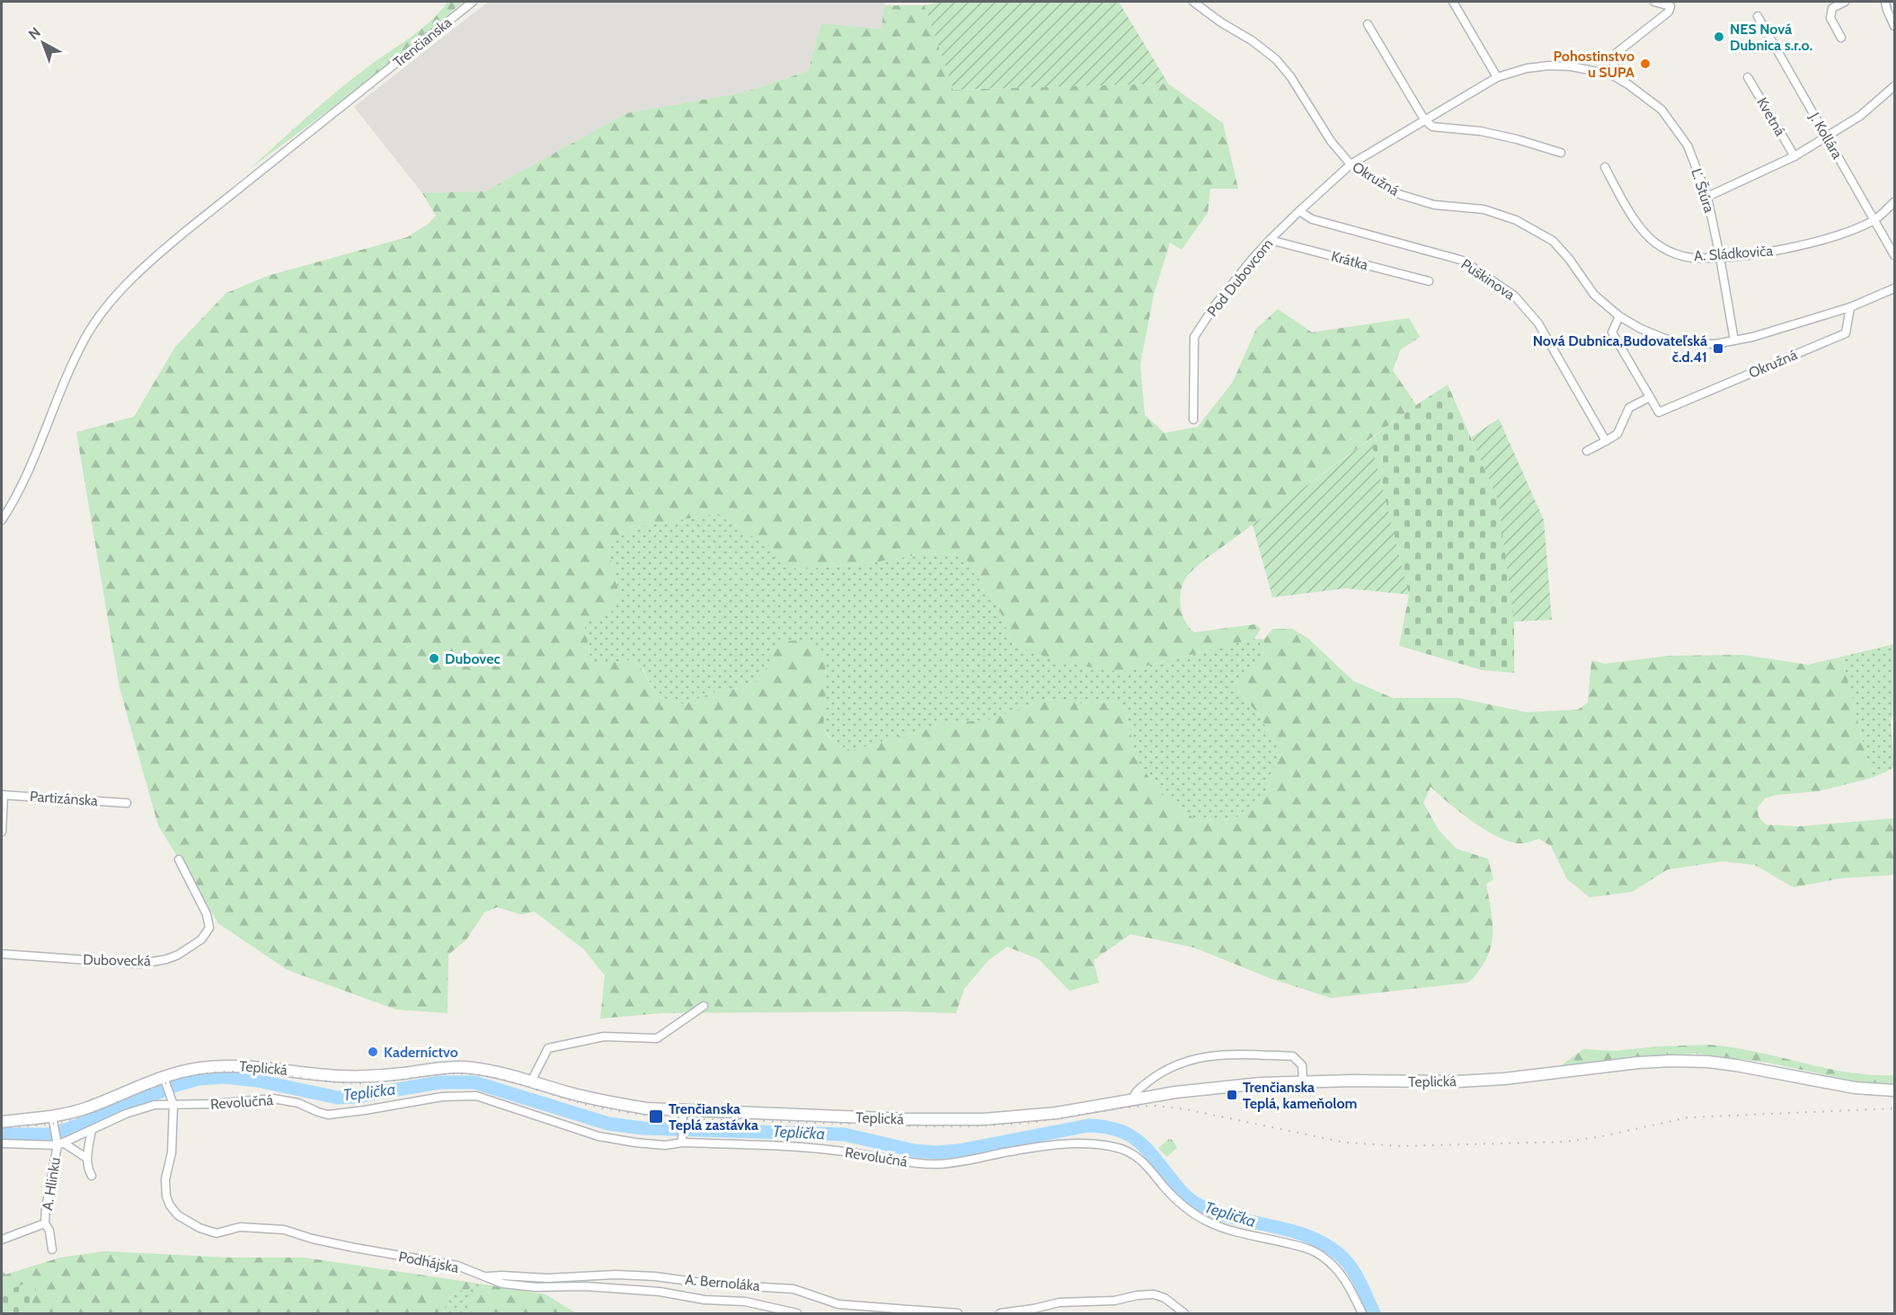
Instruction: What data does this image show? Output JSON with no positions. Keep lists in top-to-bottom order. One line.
{"streets":{"main road":["Teplická"],"street":["Trenčianska","Kvetná","J. Kollára","Okružná","Ľ. Štúra","A. Sládkoviča","Krátka","Pod Dubovcom","Puškinova","Partizánska","Dubovecká","Revolučná","A. Hlinku","Podhájska","A. Bernoláka"]},"crossings":[["J. Kollára","A. Sládkoviča"],["Okružná","Ľ. Štúra"],["Okružná","Pod Dubovcom"],["Ľ. Štúra","A. Sládkoviča"],["Ľ. Štúra","Pod Dubovcom"],["Krátka","Pod Dubovcom"],["Pod Dubovcom","Puškinova"],["Revolučná","A. Hlinku"],["Revolučná","Podhájska"],["Podhájska","A. Bernoláka"]],"water":["Teplička"],"places":{"other":["NES Nová Dubnica s.r.o.","Pohostinstvo u SUPA","Dubovec","Kaderníctvo"],"transit":["Nová Dubnica,Budovateľská č.d.41","Trenčianska Teplá, kameňolom","Trenčianska Teplá zastávka"]},"north":"top left"}
